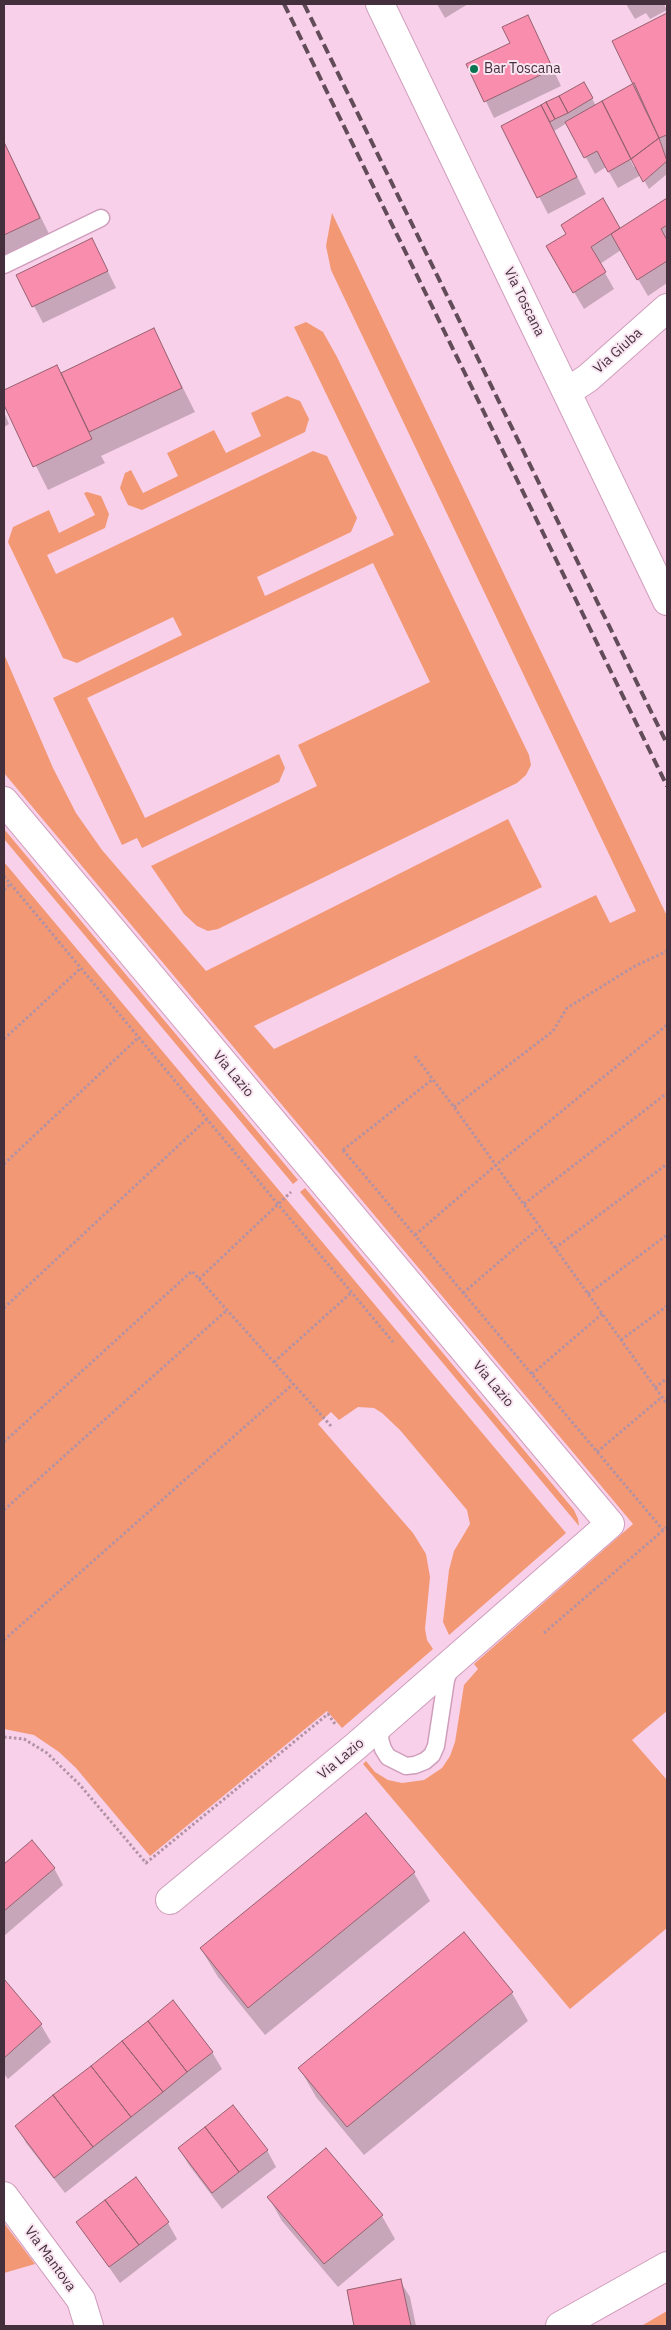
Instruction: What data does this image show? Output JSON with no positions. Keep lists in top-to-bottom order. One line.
{"streets":{"street":["Via Toscana","Via Giuba","Via Lazio","Via Mantova"]},"crossings":[["Via Toscana","Via Giuba"]],"places":["Bar Toscana"]}
